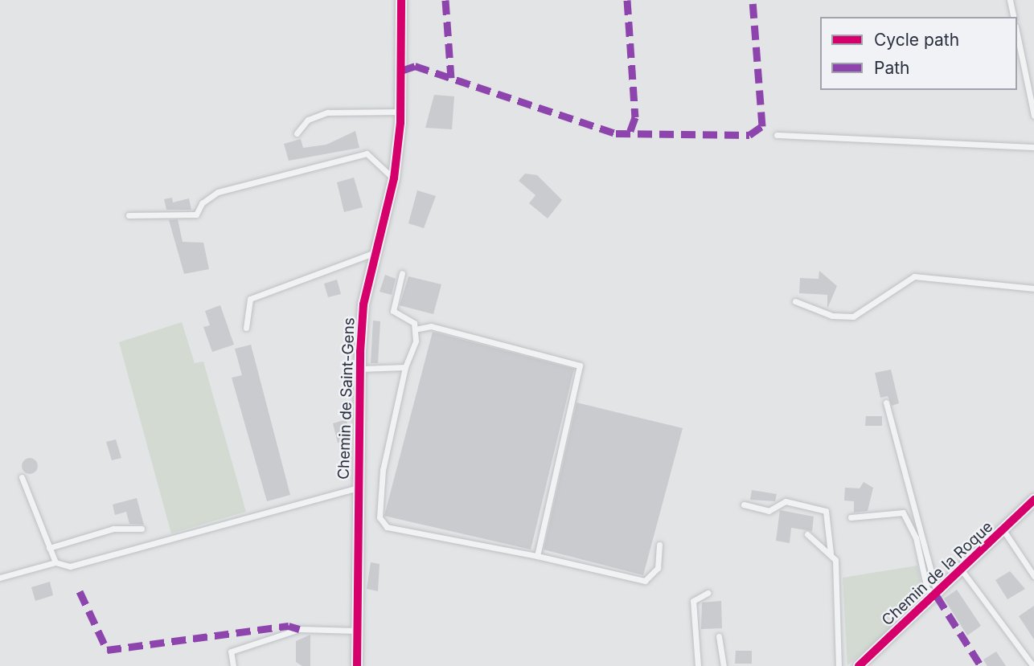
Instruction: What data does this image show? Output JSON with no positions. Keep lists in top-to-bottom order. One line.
{"streets":{"street":["Chemin de Saint-Gens","Chemin de la Roque"]},"legend":["Cycle path","Path"]}
